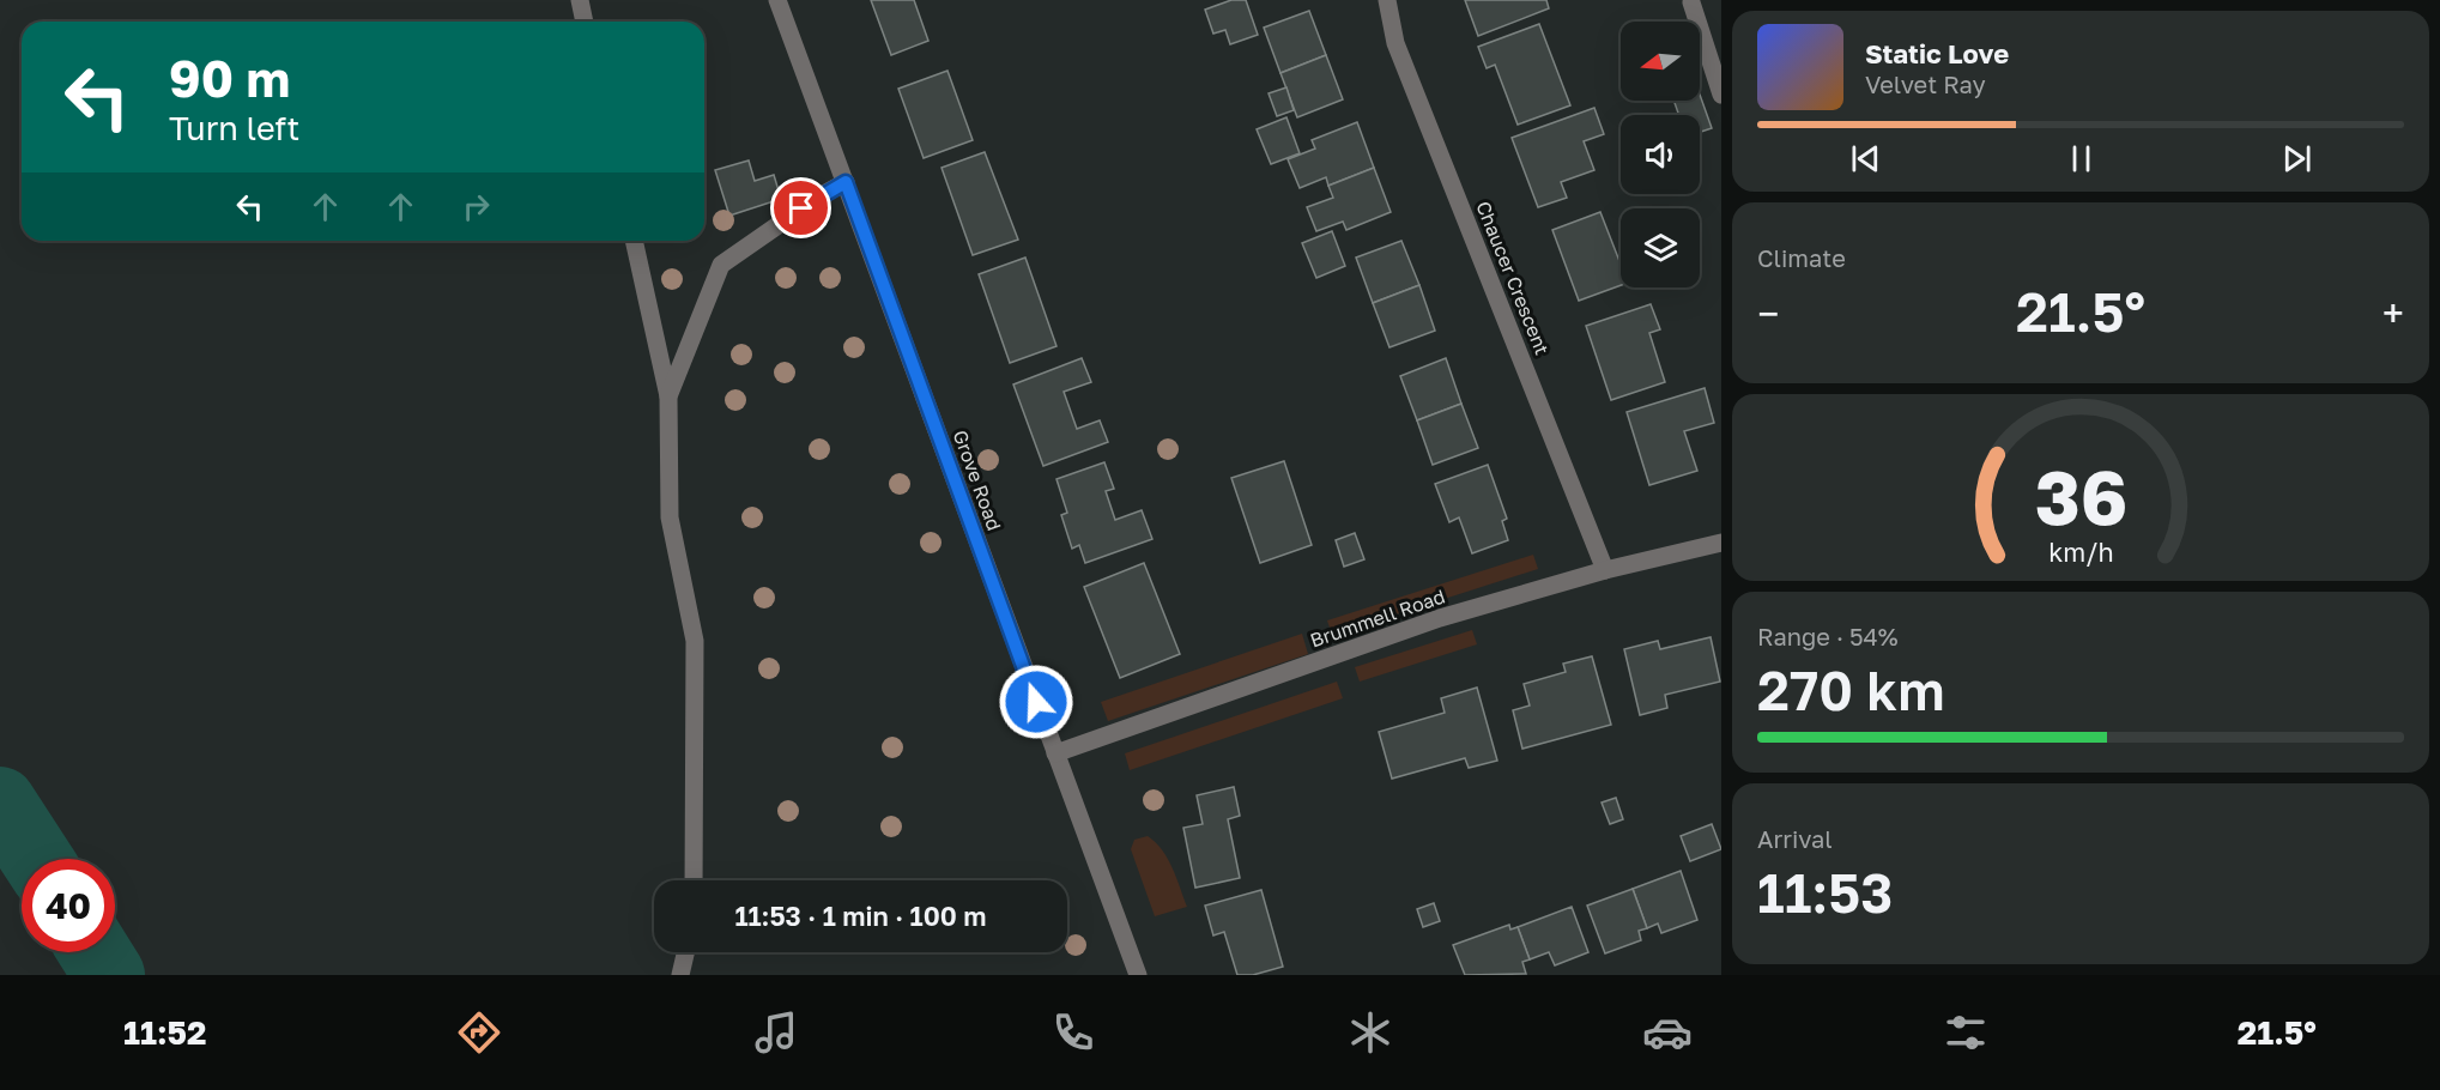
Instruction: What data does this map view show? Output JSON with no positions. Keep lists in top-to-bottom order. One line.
{"streets":{"street":["Chaucer Crescent","Grove Road","Brummell Road"]},"crossings":[["Chaucer Crescent","Brummell Road"],["Grove Road","Brummell Road"]],"north":"left","page":{"turn":["90 m","Turn left"],"song":["Static Love","Velvet Ray"],"tile":["Climate",["Range · 54%","270 km"],["Arrival","11:53"]],"heat":["−","21.5°","+"],"limit":"40","trip":"11:53 · 1 min · 100 m","tabs":["11:52","21.5°"],"gauge":["36","km/h"]}}
